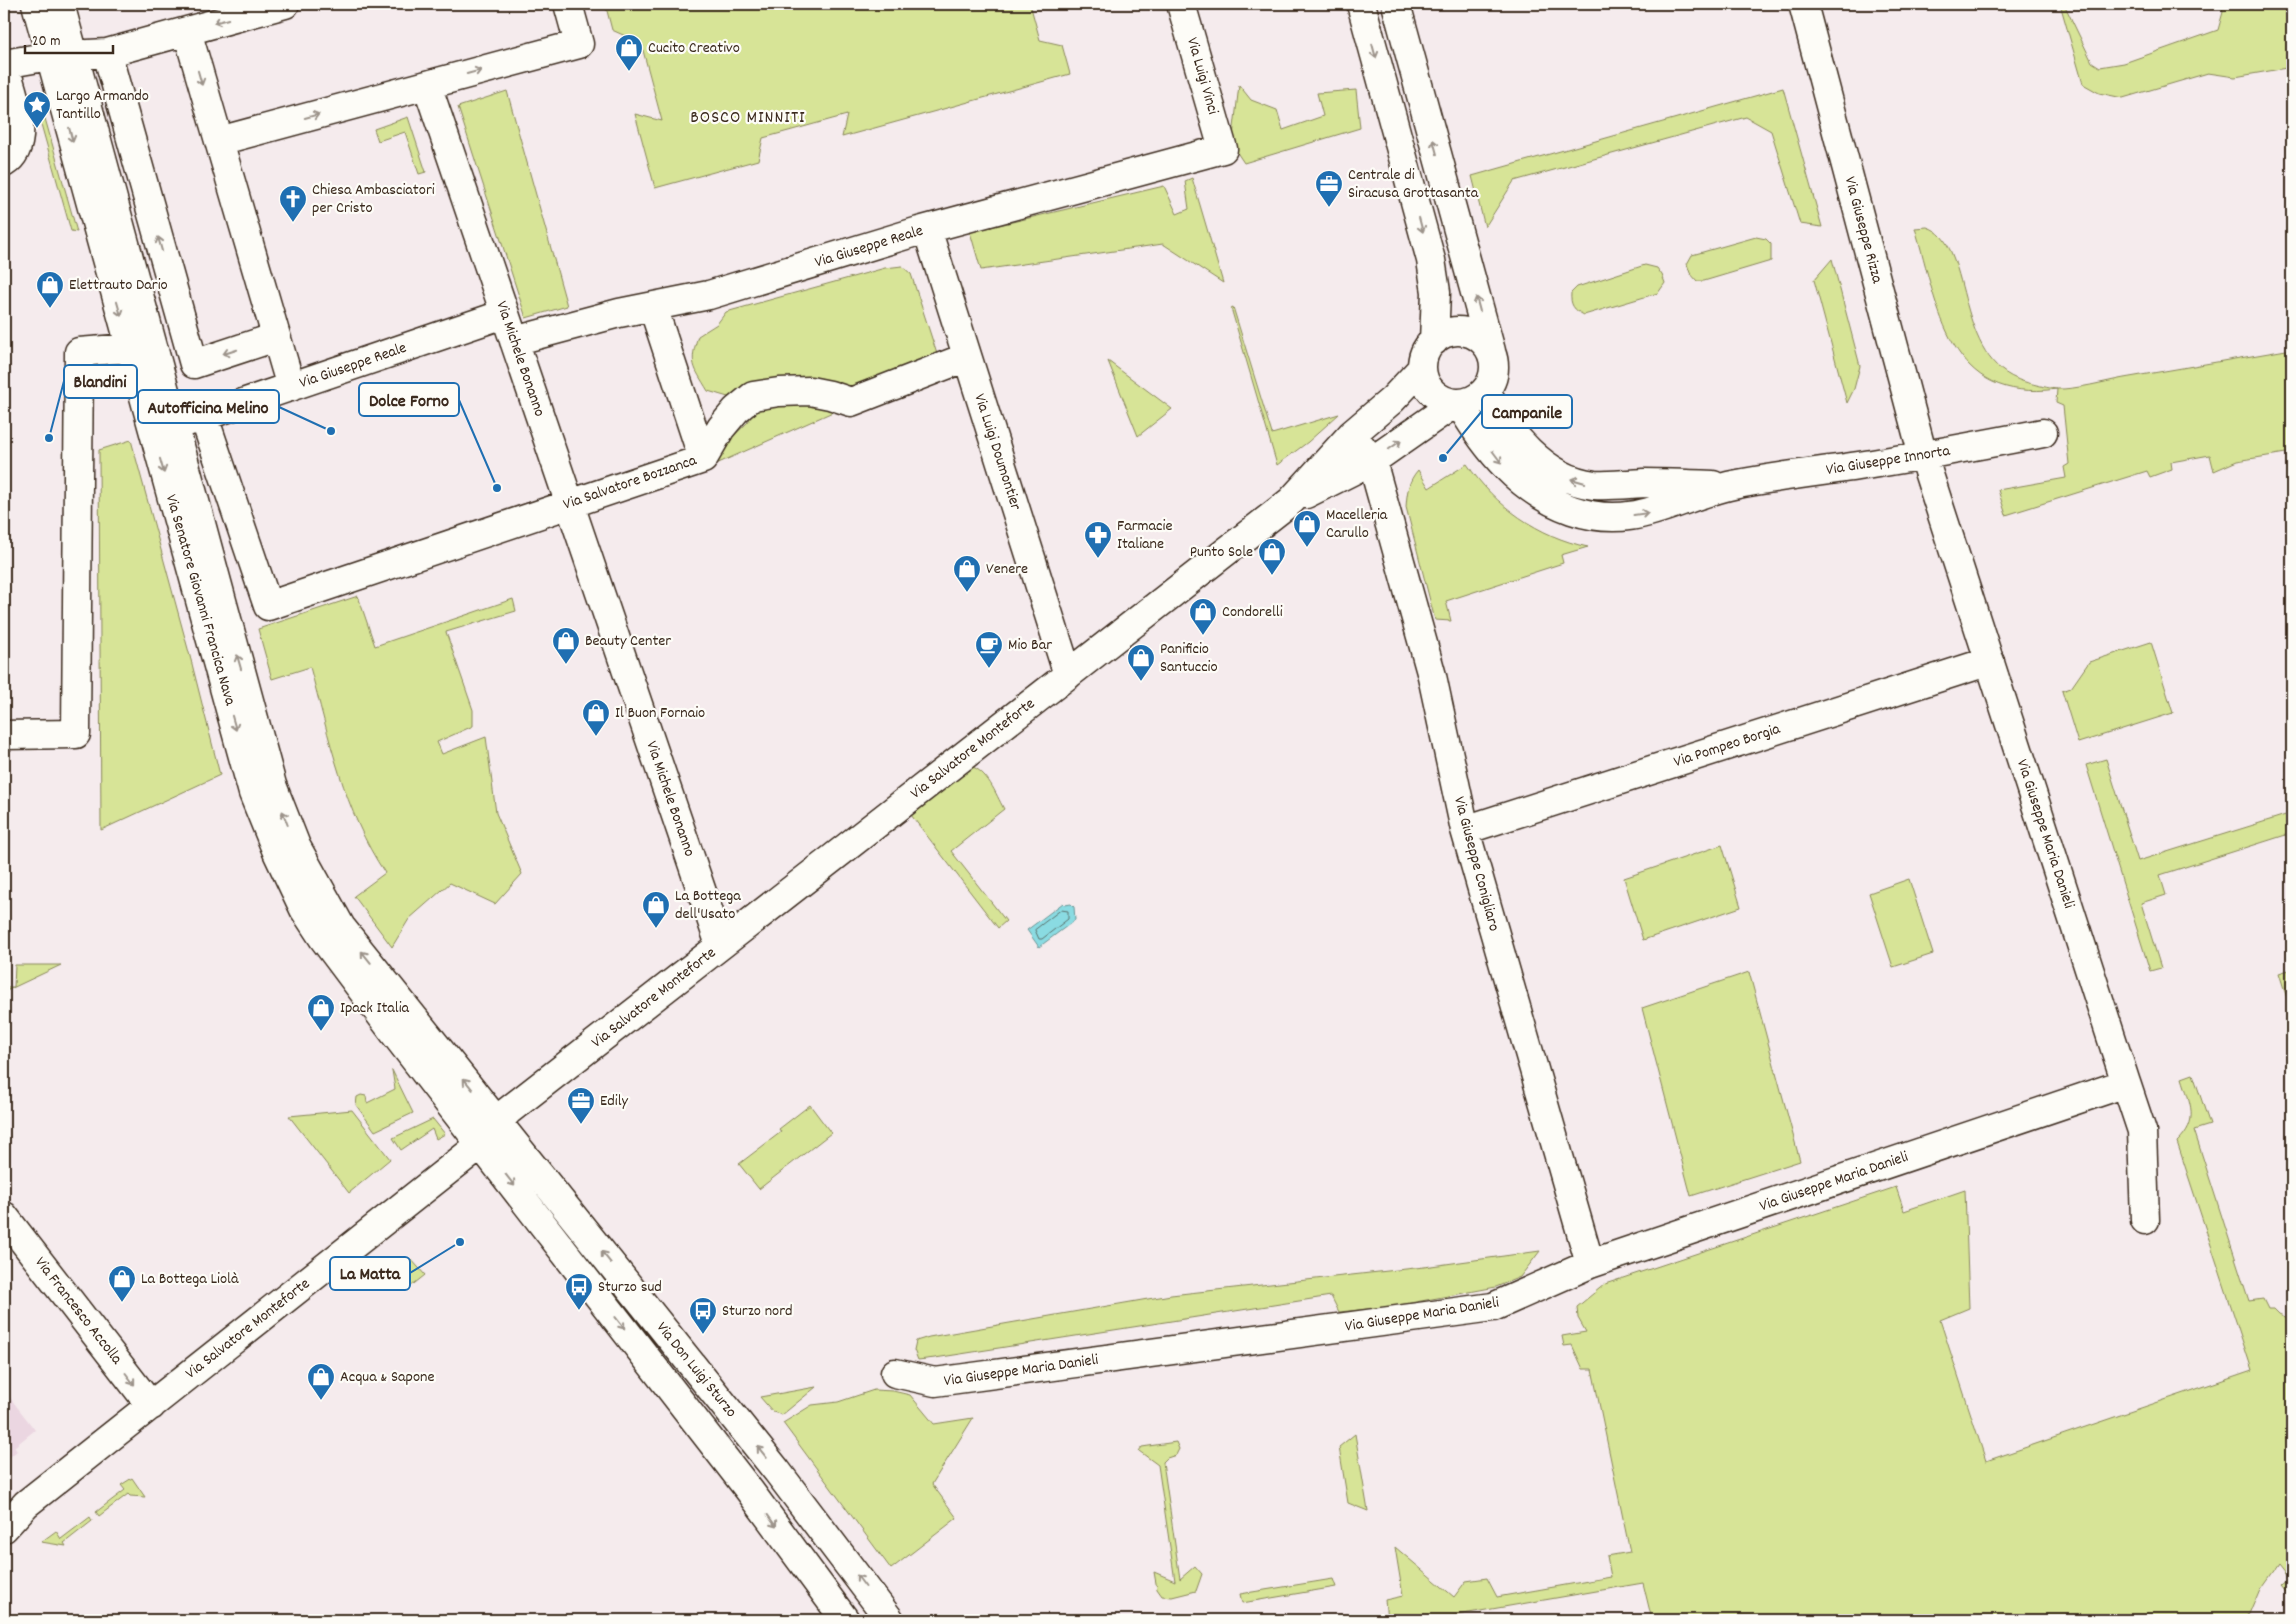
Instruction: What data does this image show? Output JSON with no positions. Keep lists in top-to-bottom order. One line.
{"streets":{"street":["Via Luigi Vinci","Via Giuseppe Rizza","Via Giuseppe Reale","Via Michele Bonanno","Via Luigi Doumontier","Via Giuseppe Innorta","Via Salvatore Bozzanca","Via Senatore Giovanni Francica Nava","Via Pompeo Borgia","Via Salvatore Monteforte","Via Giuseppe Maria Danieli","Via Giuseppe Conigliaro","Via Francesco Accolla","Via Don Luigi Sturzo"]},"crossings":[["Via Luigi Vinci","Via Giuseppe Reale"],["Via Giuseppe Rizza","Via Giuseppe Innorta"],["Via Giuseppe Rizza","Via Giuseppe Maria Danieli"],["Via Giuseppe Reale","Via Michele Bonanno"],["Via Giuseppe Reale","Via Luigi Doumontier"],["Via Giuseppe Reale","Via Salvatore Bozzanca"],["Via Giuseppe Reale","Via Senatore Giovanni Francica Nava"],["Via Michele Bonanno","Via Salvatore Bozzanca"],["Via Michele Bonanno","Via Salvatore Monteforte"],["Via Luigi Doumontier","Via Salvatore Bozzanca"],["Via Luigi Doumontier","Via Salvatore Monteforte"],["Via Giuseppe Innorta","Via Giuseppe Maria Danieli"],["Via Senatore Giovanni Francica Nava","Via Salvatore Monteforte"],["Via Senatore Giovanni Francica Nava","Via Don Luigi Sturzo"],["Via Pompeo Borgia","Via Giuseppe Maria Danieli"],["Via Pompeo Borgia","Via Giuseppe Conigliaro"],["Via Salvatore Monteforte","Via Francesco Accolla"],["Via Salvatore Monteforte","Via Don Luigi Sturzo"],["Via Giuseppe Maria Danieli","Via Giuseppe Conigliaro"]],"one_way":["Via Francesco Accolla"],"districts":["BOSCO MINNITI"],"places":{"shop":["Cucito Creativo","Elettrauto Dario","Macelleria Carullo","Punto Sole","Venere","Condorelli","Beauty Center","Panificio Santuccio","Il Buon Fornaio","La Bottega dell'Usato","Ipack Italia","La Bottega Liolà","Acqua & Sapone"],"place":["Largo Armando Tantillo"],"office":["Centrale di Siracusa Grottasanta","Edily"],"church":["Chiesa Ambasciatori per Cristo"],"other":["Autofficina Melino","Blandini","Campanile","Dolce Forno","La Matta"],"pharmacy":["Farmacie Italiane"],"cafe":["Mio Bar"],"bus stop":["Sturzo sud","Sturzo nord"]},"scale_bar":"20 m"}
